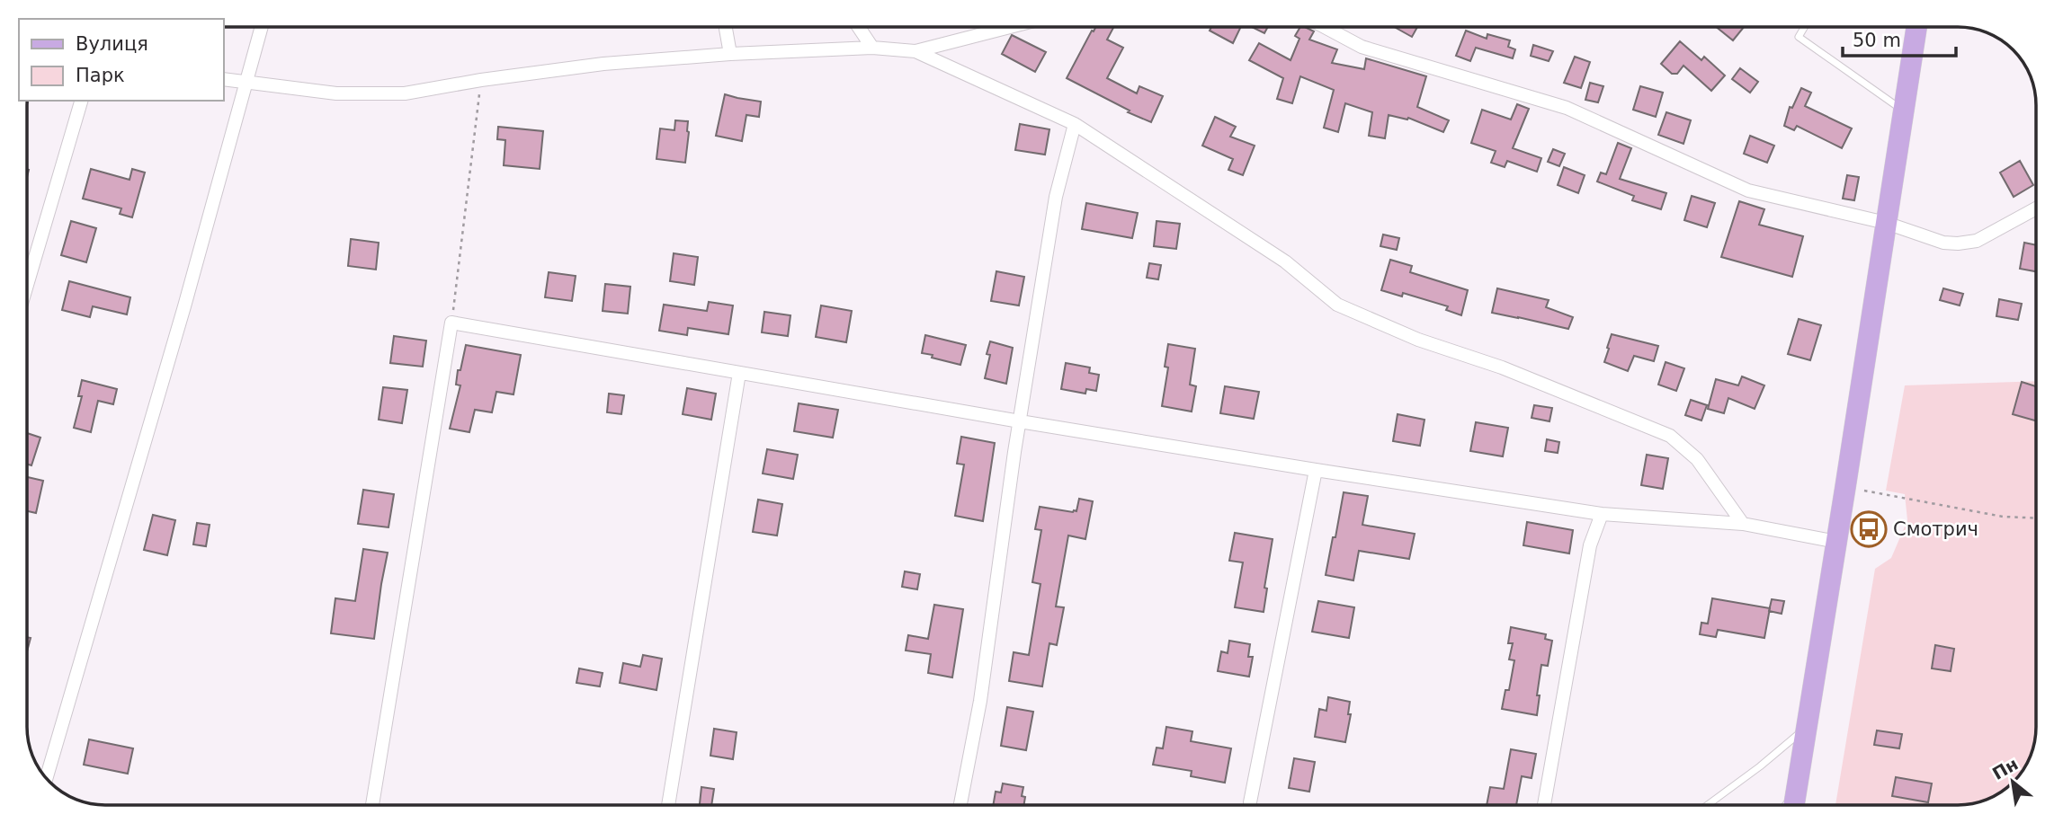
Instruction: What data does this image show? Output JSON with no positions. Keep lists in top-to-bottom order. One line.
{"places":{"bus stop":["Смотрич"]},"legend":["Вулиця","Парк"],"scale_bar":"50 m","north":"top left"}
